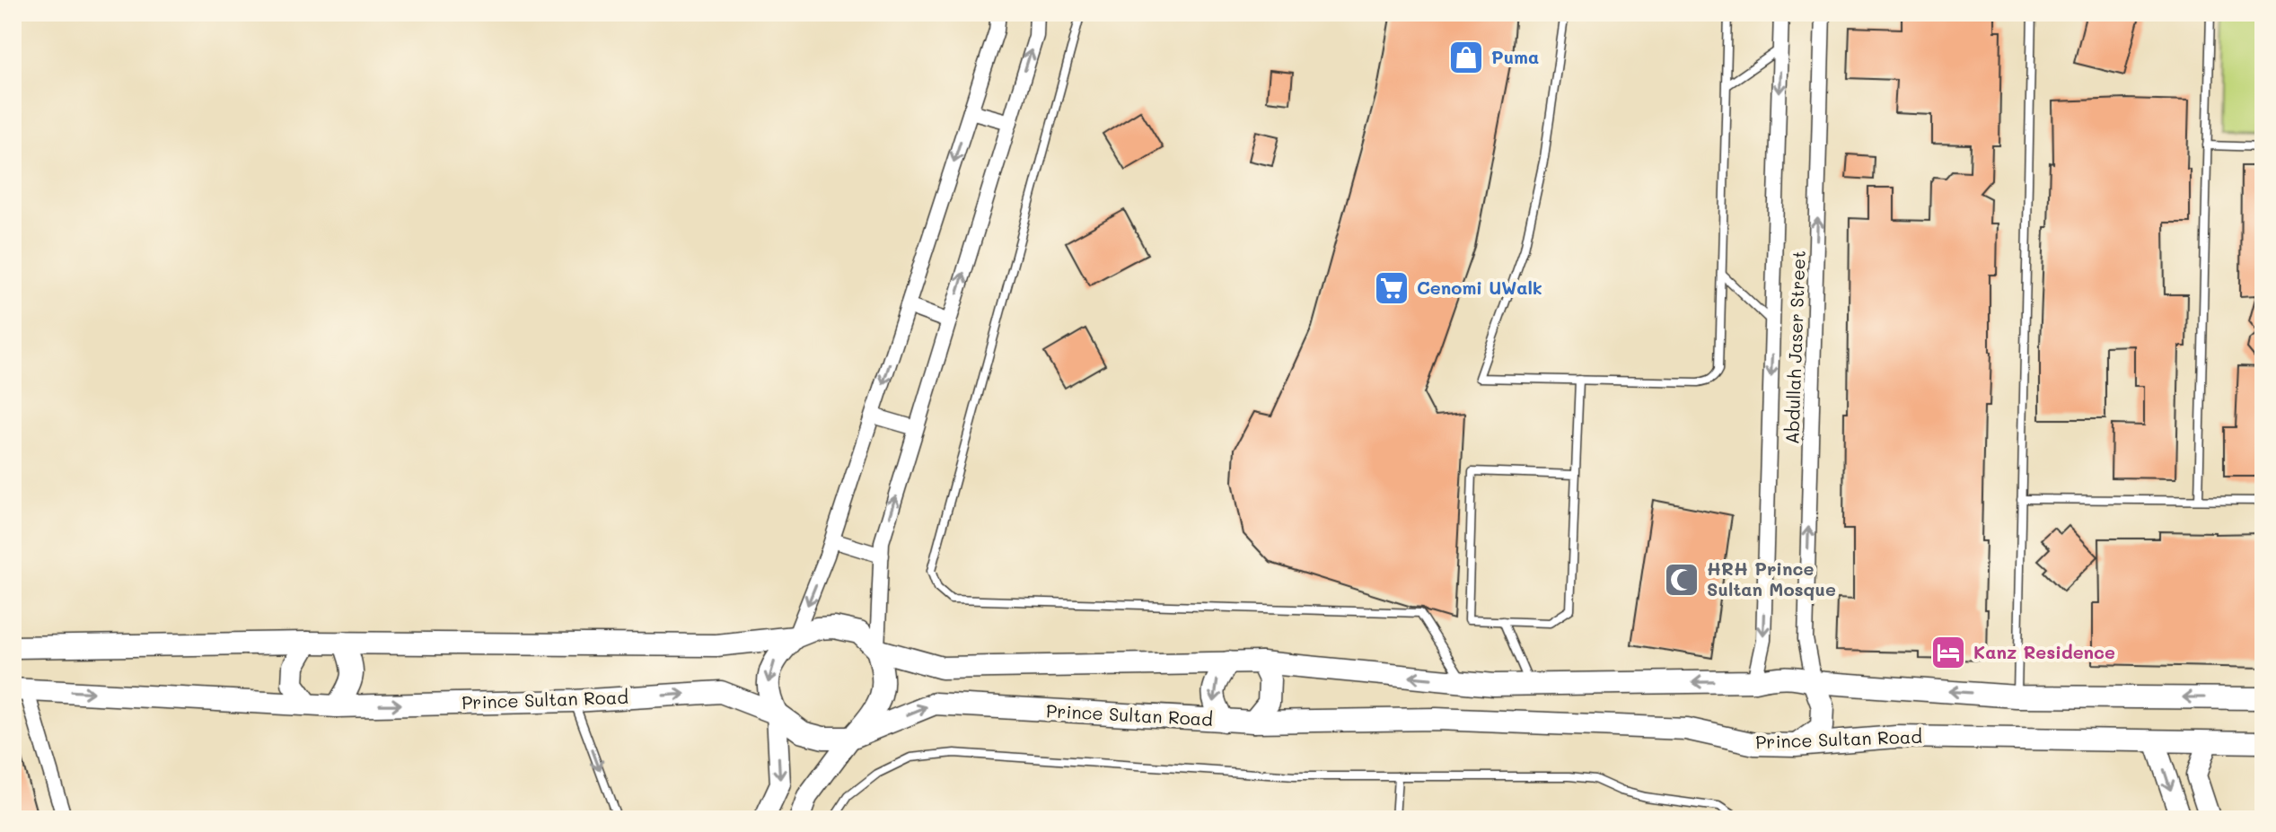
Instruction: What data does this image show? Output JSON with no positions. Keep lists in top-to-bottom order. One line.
{"streets":{"main road":["Prince Sultan Road"],"street":["Abdullah Jaser Street"]},"places":{"shop":["Puma"],"supermarket":["Cenomi UWalk"],"mosque":["HRH Prince Sultan Mosque"],"hotel":["Kanz Residence"]}}
